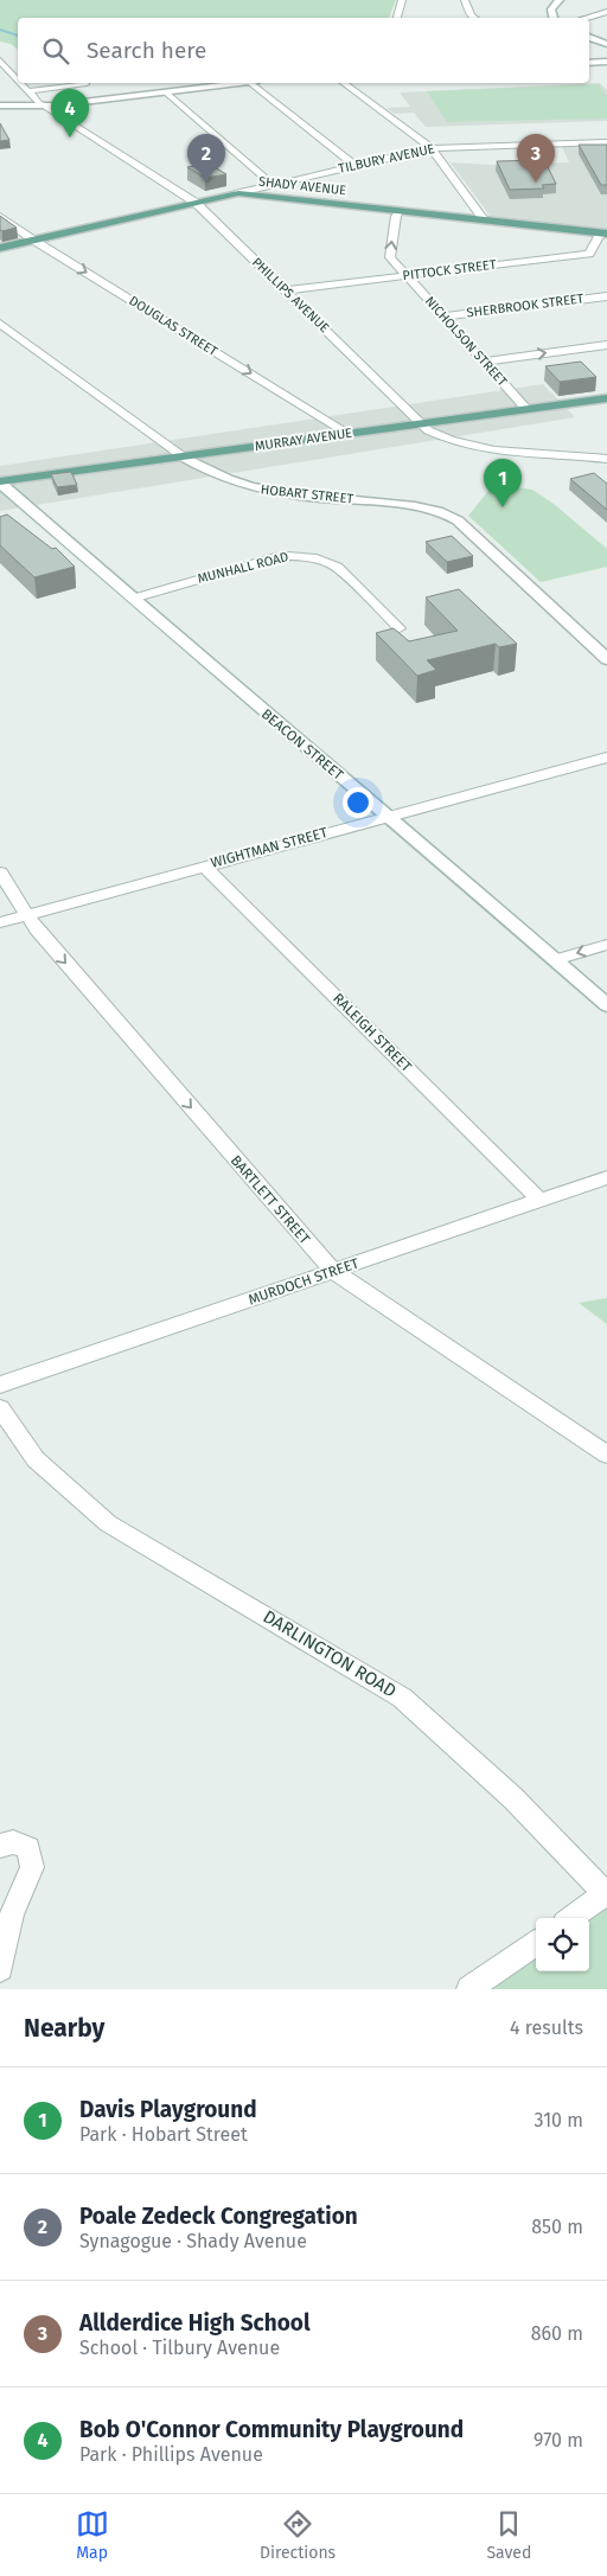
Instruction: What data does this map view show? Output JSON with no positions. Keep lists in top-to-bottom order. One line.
{"streets":{"main road":["SHADY AVENUE","MURRAY AVENUE","HOBART STREET","BEACON STREET"],"street":["TILBURY AVENUE","PITTOCK STREET","PHILLIPS AVENUE","SHERBROOK STREET","DOUGLAS STREET","NICHOLSON STREET","MUNHALL ROAD","WIGHTMAN STREET","RALEIGH STREET","BARTLETT STREET","MURDOCH STREET","DARLINGTON ROAD"]},"crossings":[["TILBURY AVENUE","SHADY AVENUE"],["SHADY AVENUE","PITTOCK STREET"],["SHADY AVENUE","PHILLIPS AVENUE"],["SHADY AVENUE","DOUGLAS STREET"],["SHADY AVENUE","NICHOLSON STREET"],["PITTOCK STREET","PHILLIPS AVENUE"],["PITTOCK STREET","NICHOLSON STREET"],["PHILLIPS AVENUE","MURRAY AVENUE"],["SHERBROOK STREET","NICHOLSON STREET"],["DOUGLAS STREET","MURRAY AVENUE"],["NICHOLSON STREET","MURRAY AVENUE"],["MURRAY AVENUE","HOBART STREET"],["MURRAY AVENUE","BEACON STREET"],["MUNHALL ROAD","BEACON STREET"],["BEACON STREET","WIGHTMAN STREET"],["WIGHTMAN STREET","RALEIGH STREET"],["WIGHTMAN STREET","BARTLETT STREET"],["RALEIGH STREET","MURDOCH STREET"],["BARTLETT STREET","MURDOCH STREET"]],"one_way":["DOUGLAS STREET","BARTLETT STREET"],"page":{"search":"Search here","pins":["4","2","3","1"],"heading":["Nearby","4 results"],"list":[{"mark":"1","name":"Davis Playground","note":"Park · Hobart Street","value":"310 m"},{"mark":"2","name":"Poale Zedeck Congregation","note":"Synagogue · Shady Avenue","value":"850 m"},{"mark":"3","name":"Allderdice High School","note":"School · Tilbury Avenue","value":"860 m"},{"mark":"4","name":"Bob O'Connor Community Playground","note":"Park · Phillips Avenue","value":"970 m"}],"nav":["Map","Directions","Saved"]}}
